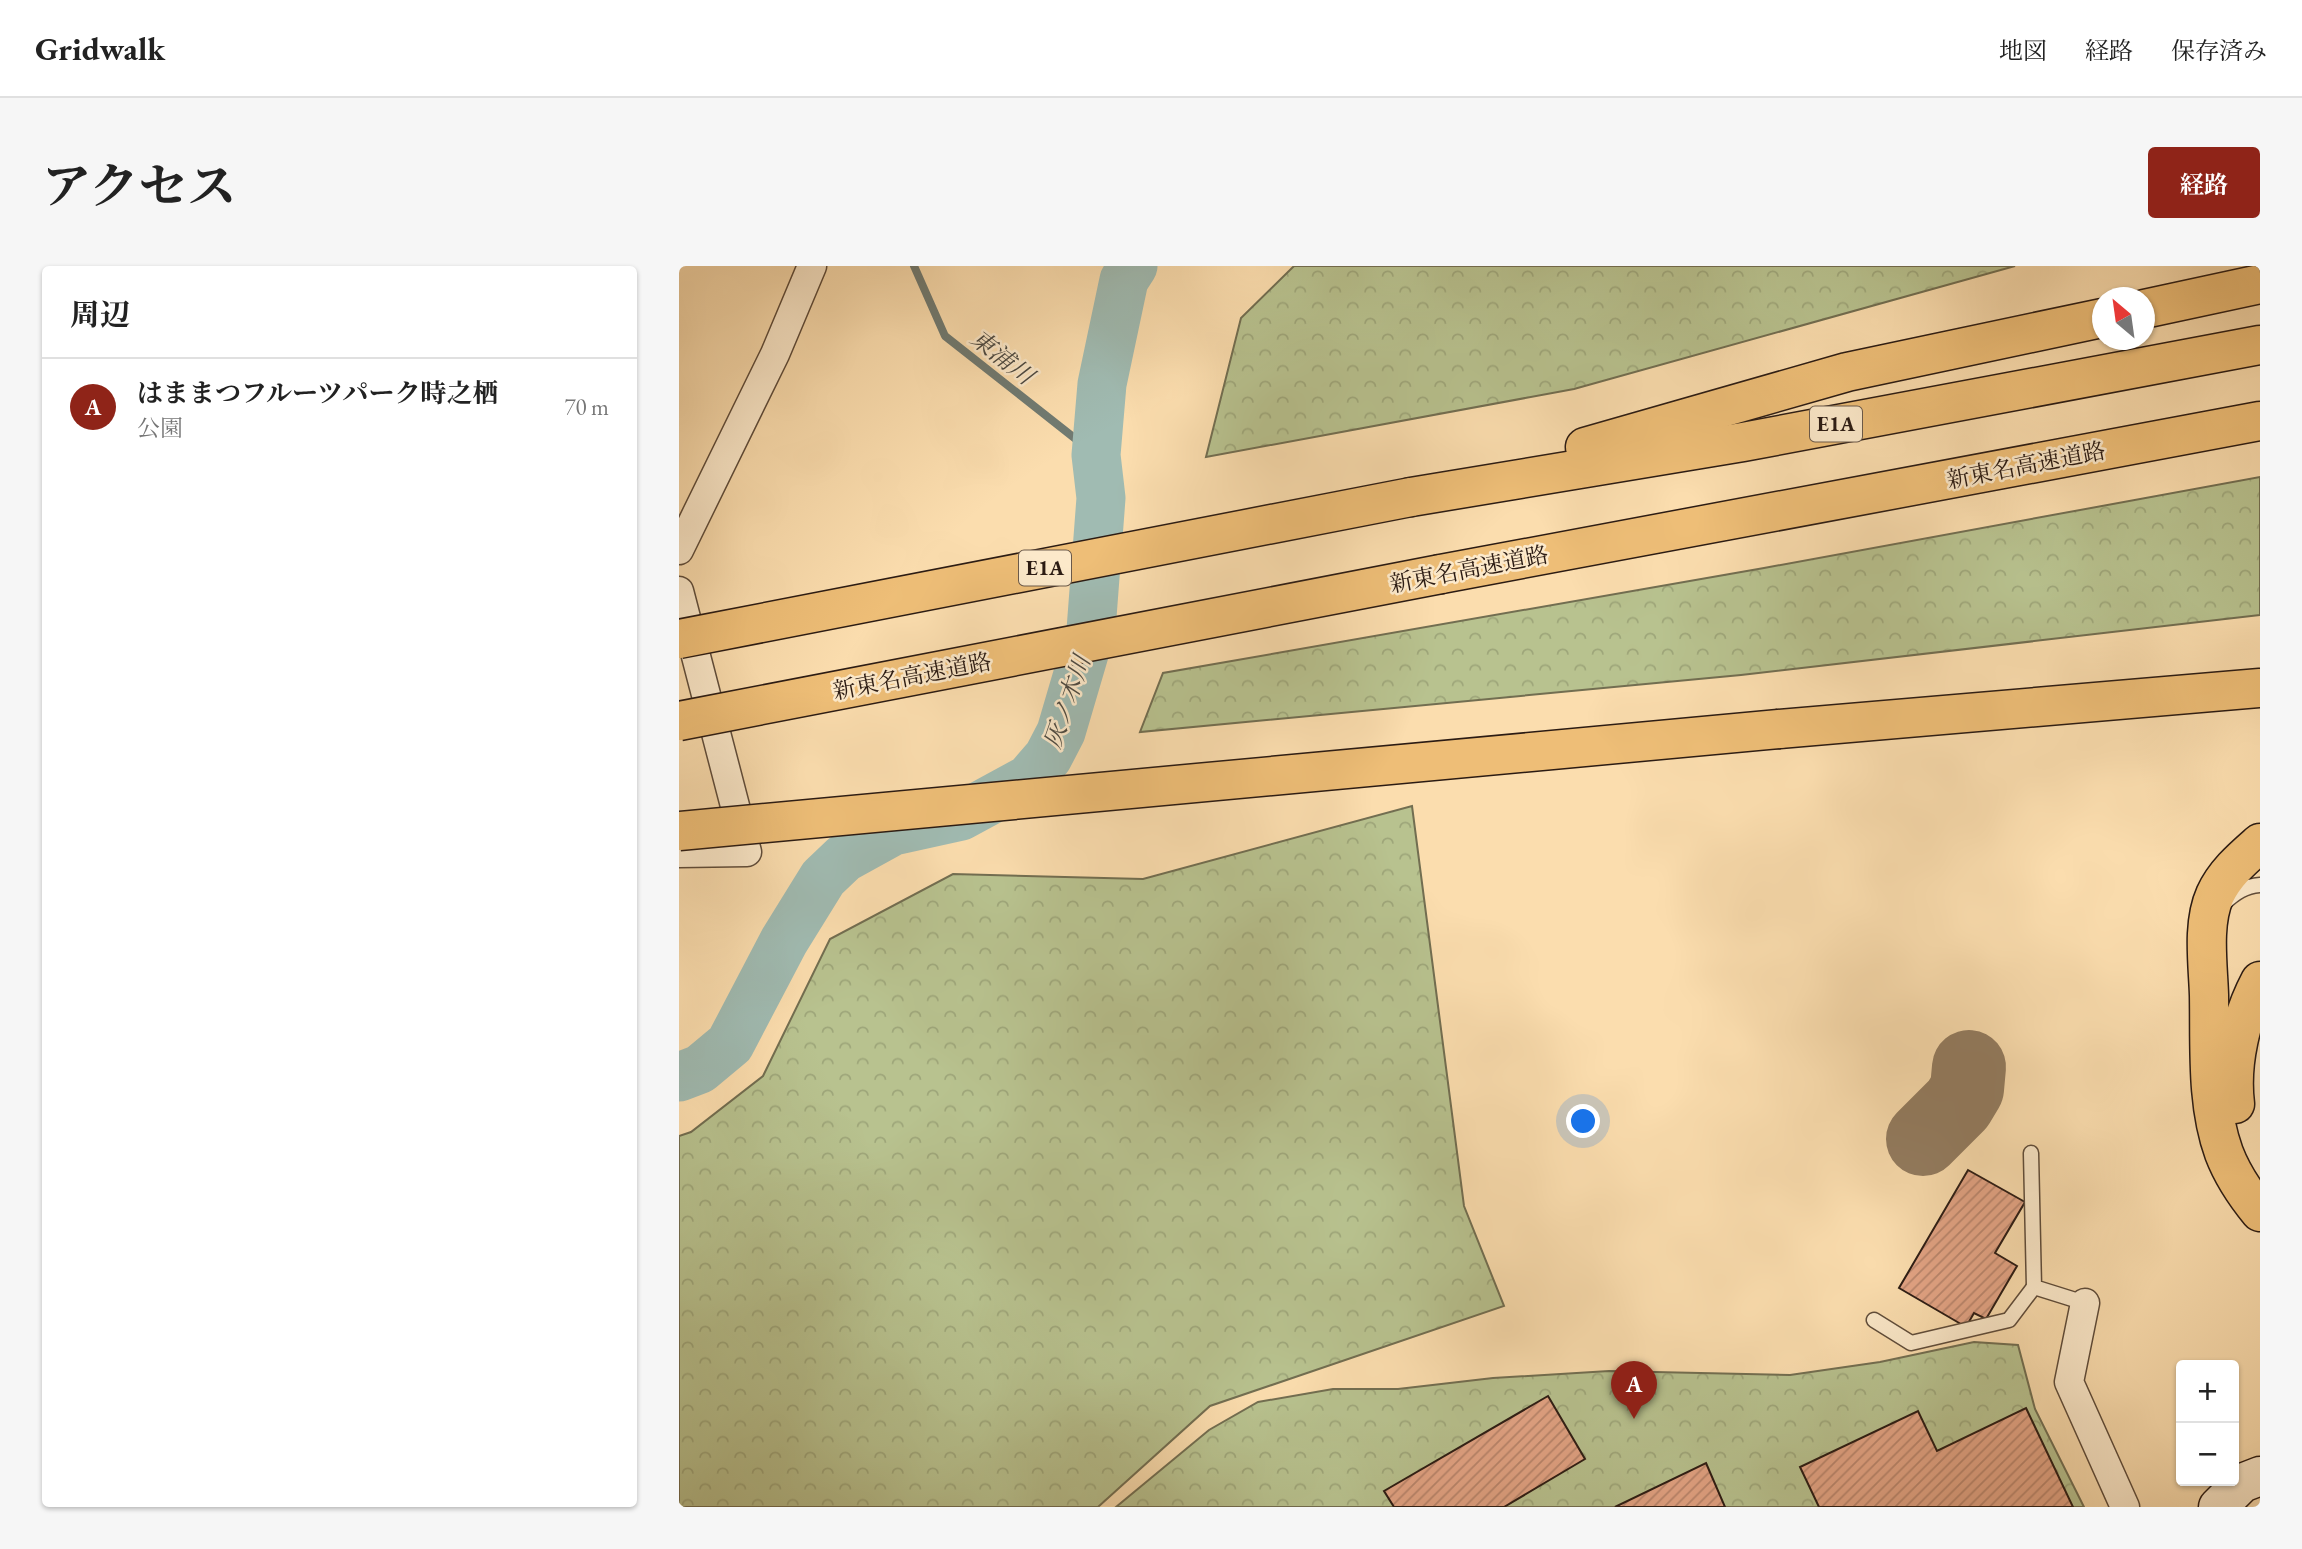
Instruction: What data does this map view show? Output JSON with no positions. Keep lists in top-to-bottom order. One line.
{"streets":{"highway":["E1A","新東名高速道路"]},"water":["東浦川","灰ノ木川"],"north":"top left","page":{"header":"Gridwalk","nav":["地図","経路","保存済み"],"title":"アクセス","buttons":"経路","heading":"周辺","list":[{"mark":"A","name":"はままつフルーツパーク時之栖","note":"公園","value":"70 m"}],"map_buttons":["+","−"],"pins":"A"}}
